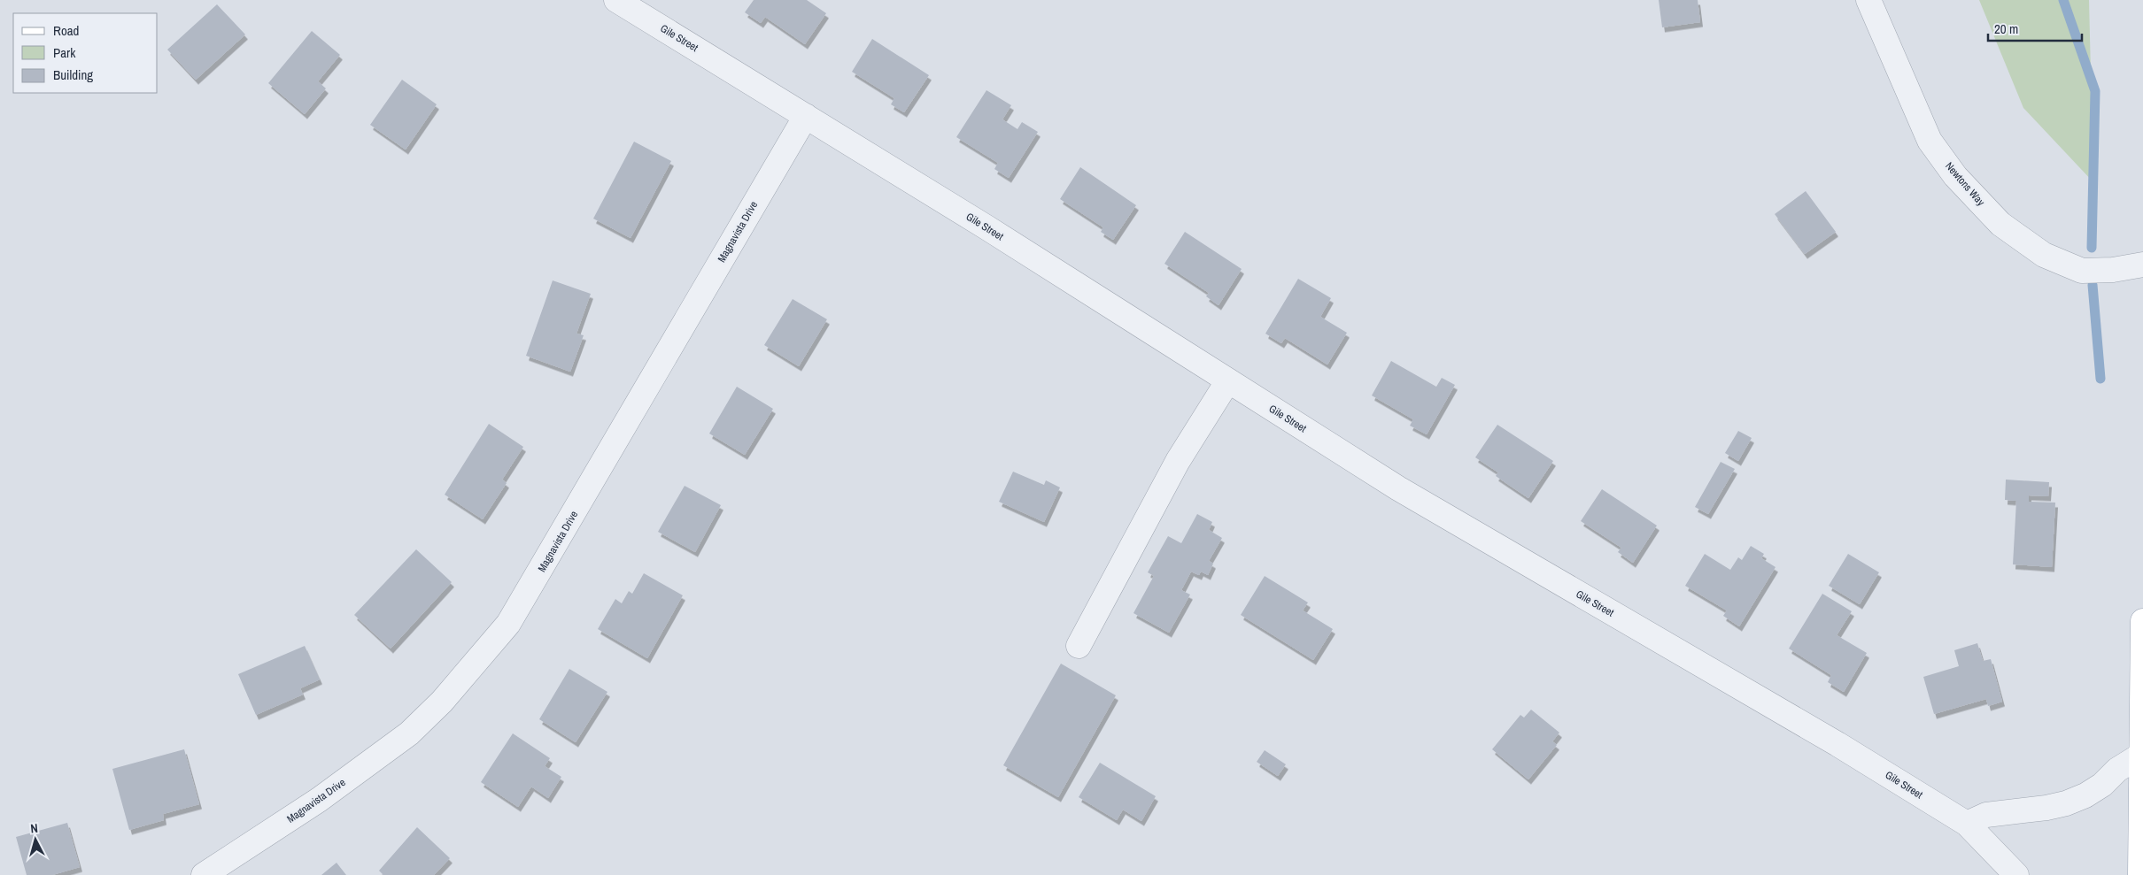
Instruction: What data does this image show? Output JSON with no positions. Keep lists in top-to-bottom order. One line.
{"streets":{"street":["Gile Street","Newtons Way","Magnavista Drive"]},"crossings":[["Gile Street","Magnavista Drive"]],"legend":["Road","Park","Building"],"scale_bar":"20 m","north":"top"}
